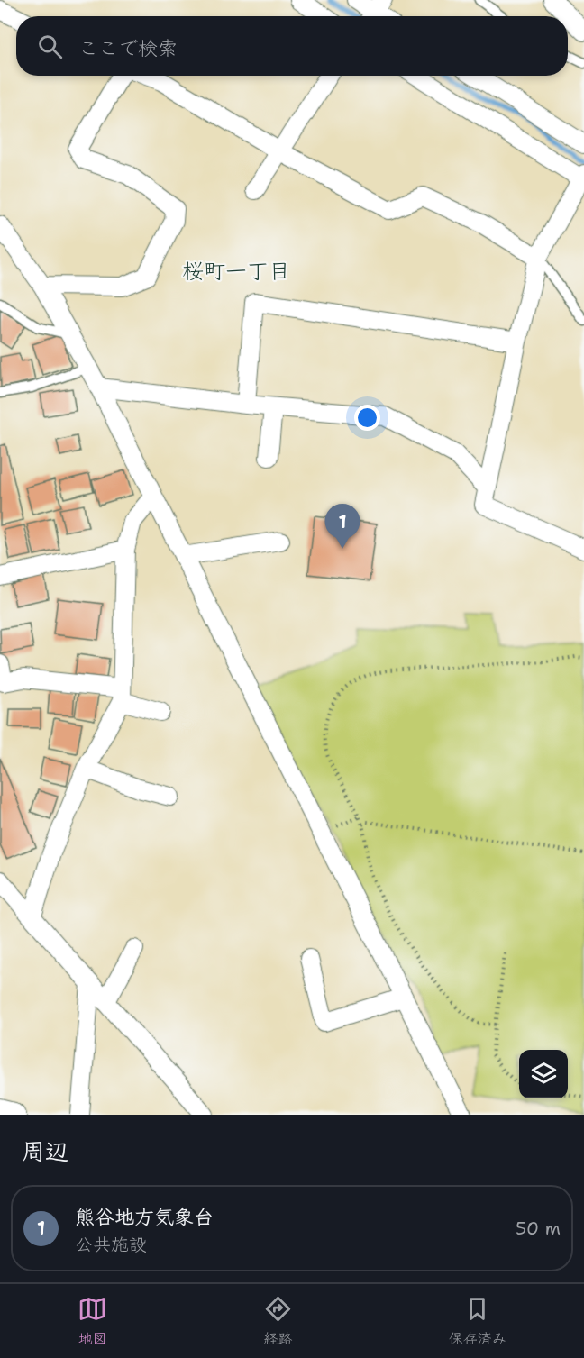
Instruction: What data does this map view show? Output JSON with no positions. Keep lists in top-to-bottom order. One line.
{"districts":["桜町一丁目"],"page":{"search":"ここで検索","pins":"1","heading":"周辺","list":[{"mark":"1","name":"熊谷地方気象台","note":"公共施設","value":"50 m"}],"nav":["地図","経路","保存済み"]}}
